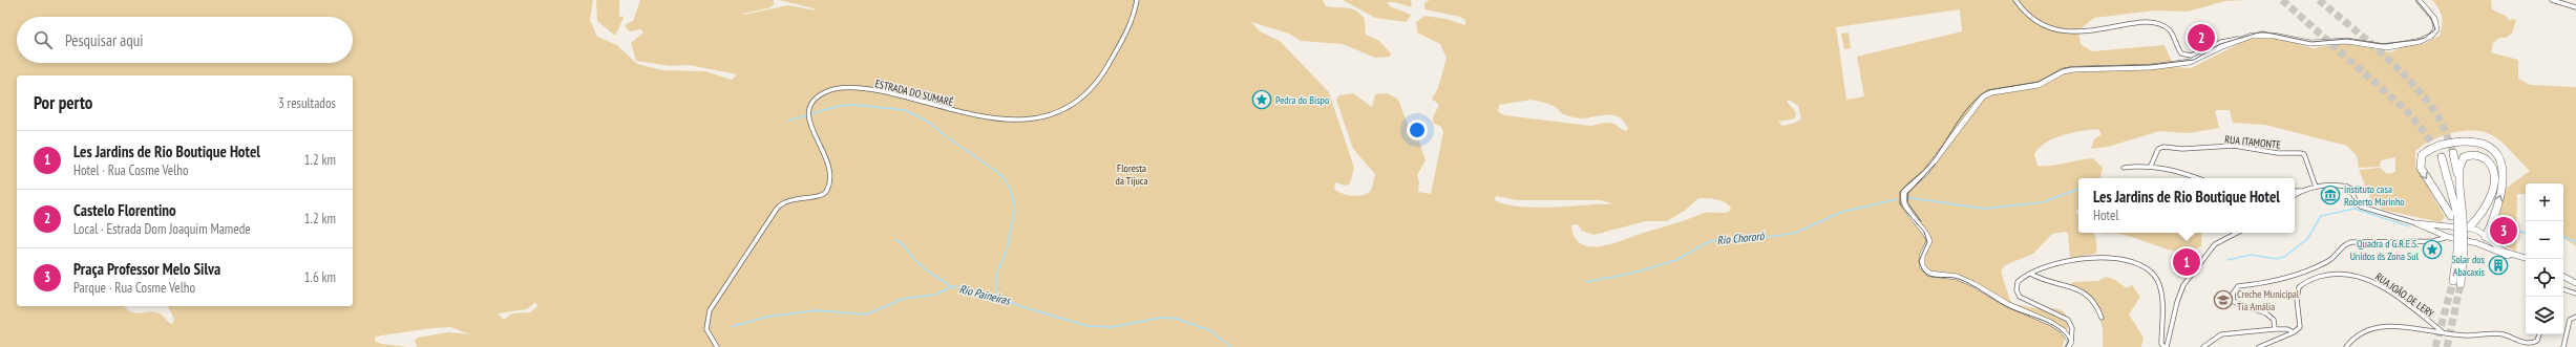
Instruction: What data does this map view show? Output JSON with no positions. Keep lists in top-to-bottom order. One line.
{"streets":{"street":["ESTRADA DO SUMARÉ","RUA ITAMONTE","RUA JOÃO DE LERY"]},"water":["Rio Chororó","Rio Paineiras"],"parks":["Floresta da Tijuca"],"places":{"place":["Pedra do Bispo","Quadra d G.R.E.S. Unidos ds Zona Sul"],"museum":["instituto casa Roberto Marinho"],"building":["Solar dos Abacaxis"],"school or university":["Creche Municipal Tia Amália"]},"page":{"search":"Pesquisar aqui","pins":["2","3","1"],"heading":["Por perto","3 resultados"],"list":[{"mark":"1","name":"Les Jardins de Rio Boutique Hotel","note":"Hotel · Rua Cosme Velho","value":"1.2 km"},{"mark":"2","name":"Castelo Florentino","note":"Local · Estrada Dom Joaquim Mamede","value":"1.2 km"},{"mark":"3","name":"Praça Professor Melo Silva","note":"Parque · Rua Cosme Velho","value":"1.6 km"}],"popup":["Les Jardins de Rio Boutique Hotel","Hotel"],"map_buttons":["+","−"]}}
